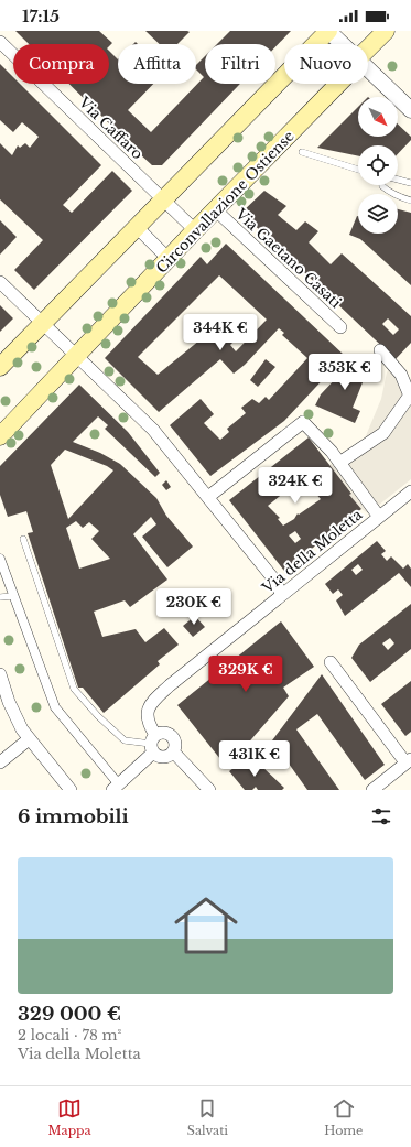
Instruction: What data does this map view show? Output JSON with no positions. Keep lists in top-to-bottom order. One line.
{"streets":{"main road":["Circonvallazione Ostiense"],"street":["Via Caffaro","Via Gaetano Casati","Via della Moletta"]},"crossings":[["Via Caffaro","Circonvallazione Ostiense"],["Circonvallazione Ostiense","Via Gaetano Casati"]],"north":"bottom right","page":{"status":"17:15","chip":["Compra","Affitta","Filtri","Nuovo"],"price":["344K €","353K €","324K €","230K €","329K €","431K €"],"heading":"6 immobili","list":[{"name":"329 000 €","note":"2 locali · 78 m² · Via della Moletta"}],"tabs":["Mappa","Salvati","Home"]}}
